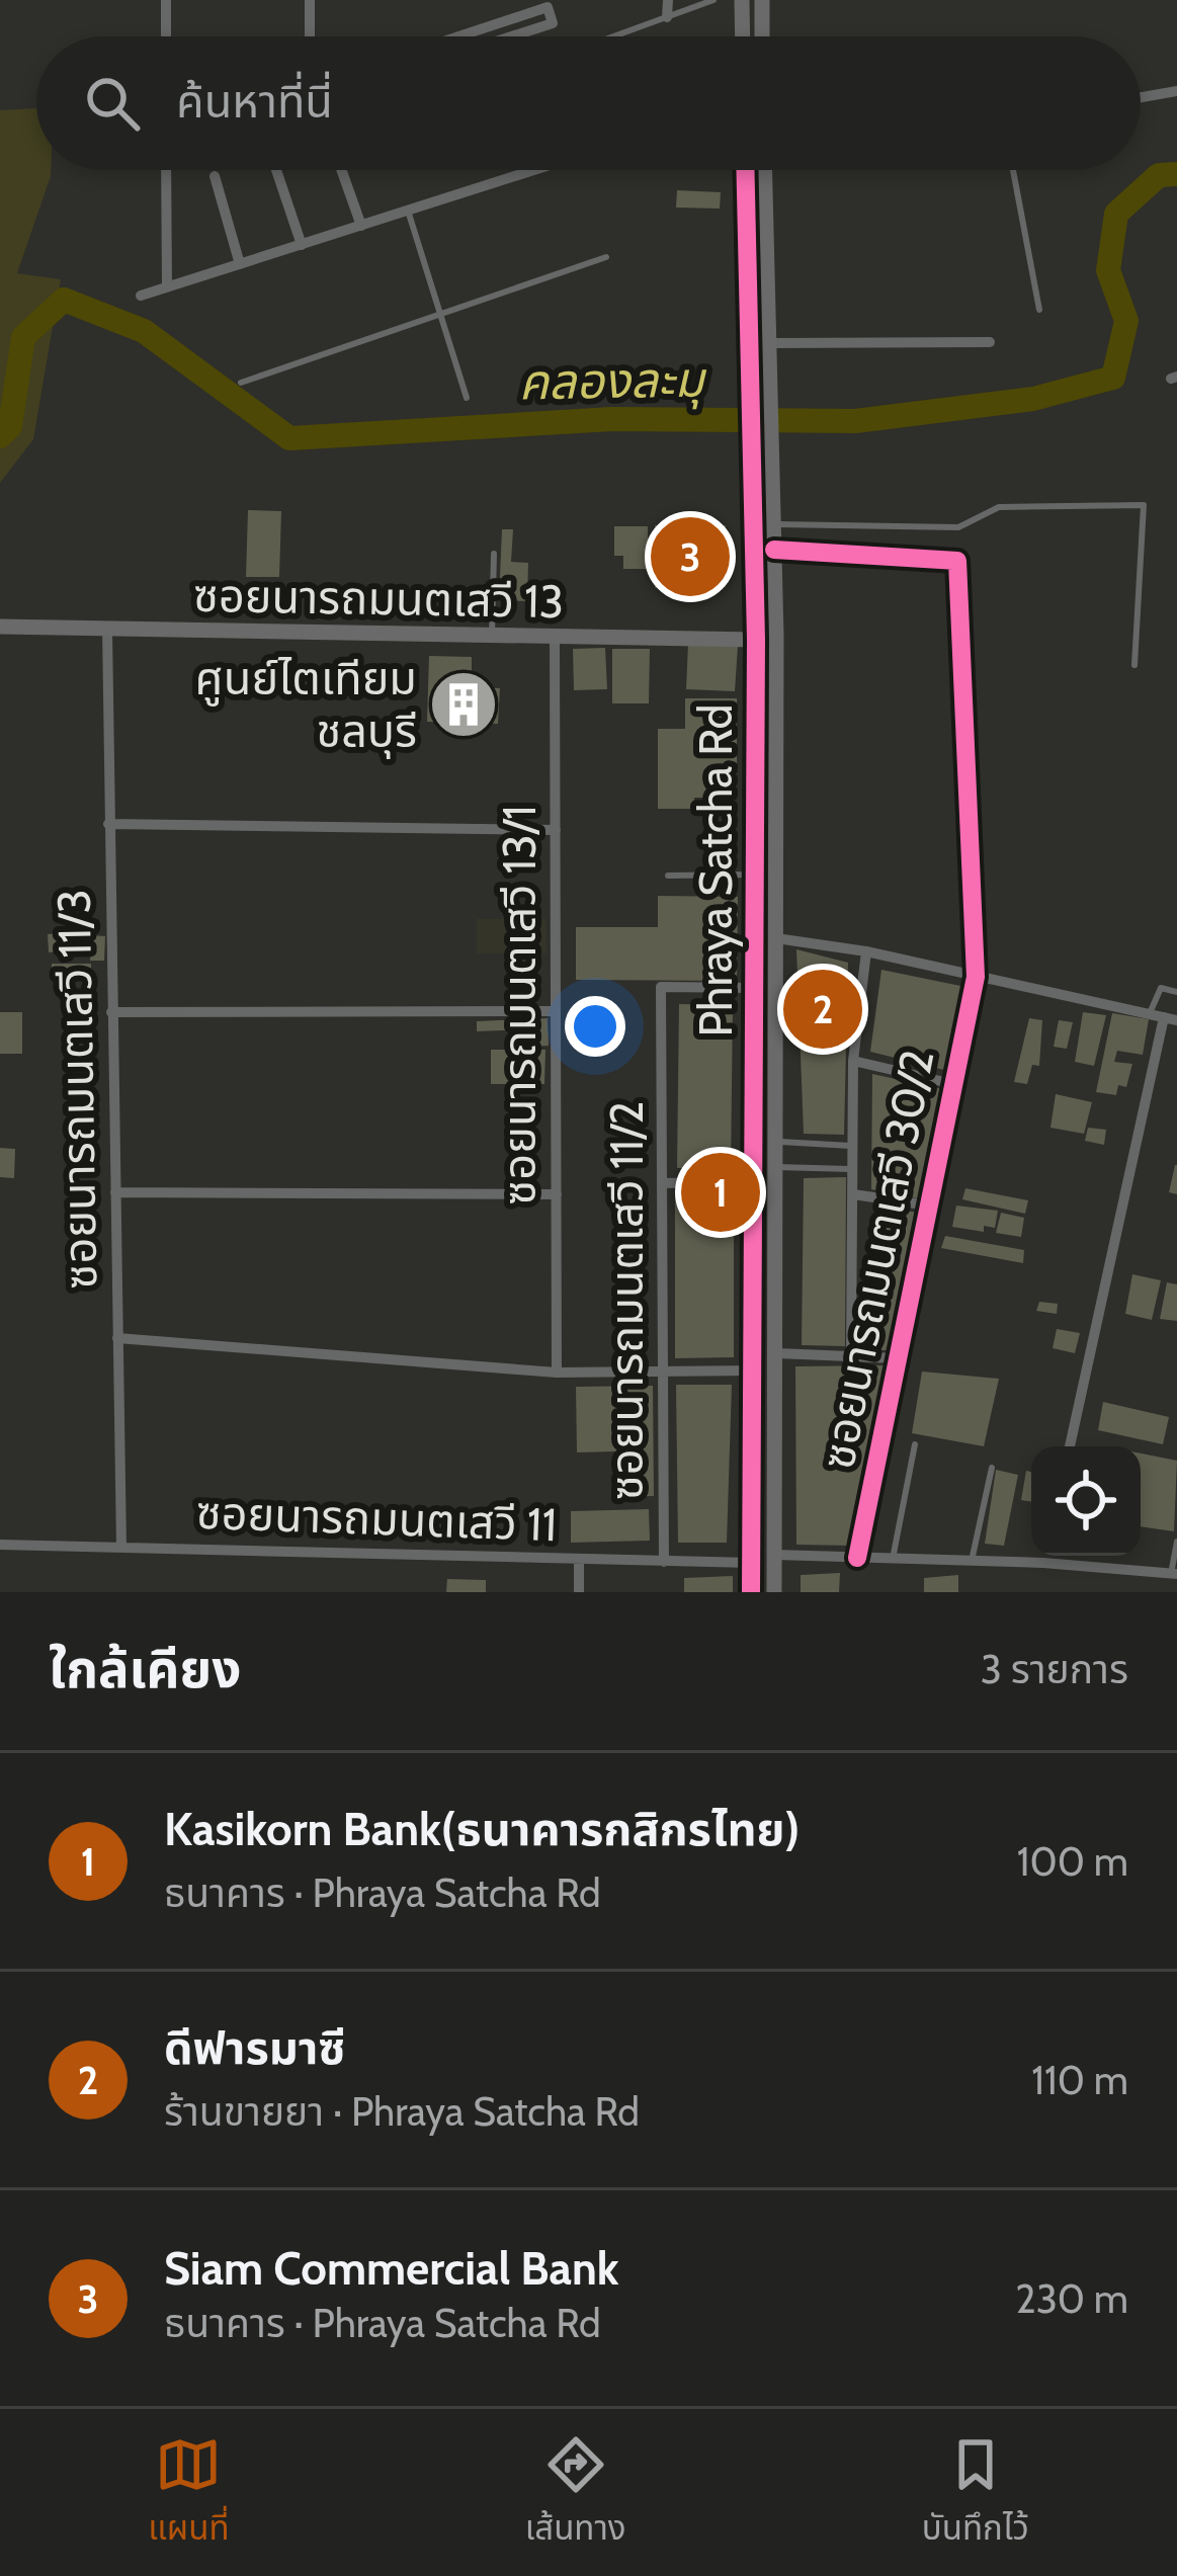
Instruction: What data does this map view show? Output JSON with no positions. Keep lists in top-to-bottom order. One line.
{"streets":{"main road":["ซอยนารถมนตเสวี 13","Phraya Satcha Rd"],"street":["ซอยนารถมนตเสวี 13/1","ซอยนารถมนตเสวี 11/3","ซอยนารถมนตเสวี 30/2","ซอยนารถมนตเสวี 11/2","ซอยนารถมนตเสวี 11"]},"crossings":[["ซอยนารถมนตเสวี 13","Phraya Satcha Rd"],["ซอยนารถมนตเสวี 13","ซอยนารถมนตเสวี 13/1"],["ซอยนารถมนตเสวี 13","ซอยนารถมนตเสวี 11/3"],["Phraya Satcha Rd","ซอยนารถมนตเสวี 30/2"],["Phraya Satcha Rd","ซอยนารถมนตเสวี 11/2"],["Phraya Satcha Rd","ซอยนารถมนตเสวี 11"],["ซอยนารถมนตเสวี 11/3","ซอยนารถมนตเสวี 11"],["ซอยนารถมนตเสวี 11/2","ซอยนารถมนตเสวี 11"]],"water":["คลองละมุ"],"places":{"building":["ศูนย์ไตเทียม ชลบุรี"]},"page":{"search":"ค้นหาที่นี่","pins":["3","2","1"],"heading":["ใกล้เคียง","3 รายการ"],"list":[{"mark":"1","name":"Kasikorn Bank(ธนาคารกสิกรไทย)","note":"ธนาคาร · Phraya Satcha Rd","value":"100 m"},{"mark":"2","name":"ดีฟารมาซี","note":"ร้านขายยา · Phraya Satcha Rd","value":"110 m"},{"mark":"3","name":"Siam Commercial Bank","note":"ธนาคาร · Phraya Satcha Rd","value":"230 m"}],"nav":["แผนที่","เส้นทาง","บันทึกไว้"]}}
